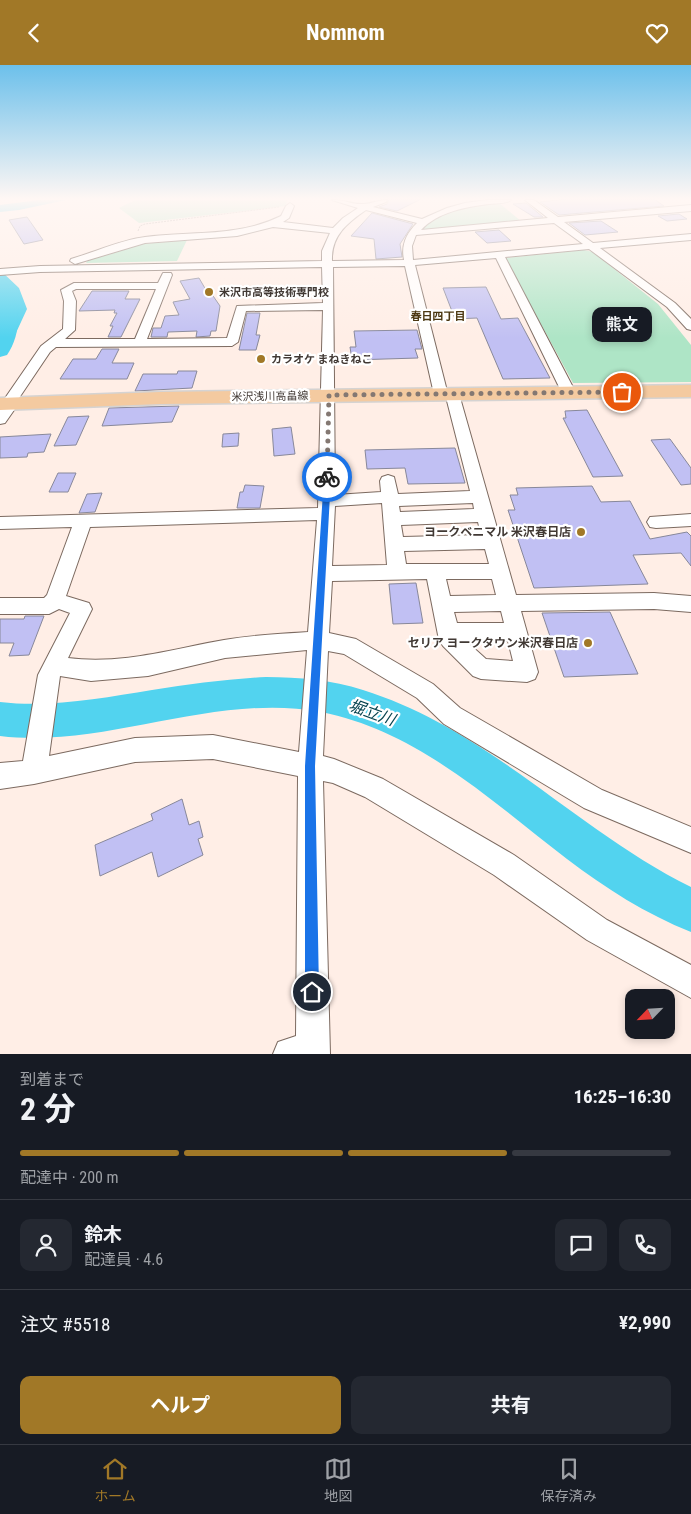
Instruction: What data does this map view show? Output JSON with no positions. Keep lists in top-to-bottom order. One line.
{"streets":{"main road":["米沢浅川高畠線"]},"districts":["春日四丁目"],"water":["堀立川"],"places":["米沢市高等技術専門校","カラオケ まねきねこ","熊文","ヨークベニマル 米沢春日店","セリア ヨークタウン米沢春日店"],"north":"bottom left","page":{"header":"Nomnom","bubble":"熊文","heading":["2 分","到着まで","16:25–16:30"],"panel":["鈴木","配達員 · 4.6","注文 #5518","¥2,990"],"bar":"配達中 · 200 m","buttons":["ヘルプ","共有"],"tabs":["ホーム","地図","保存済み"]}}
